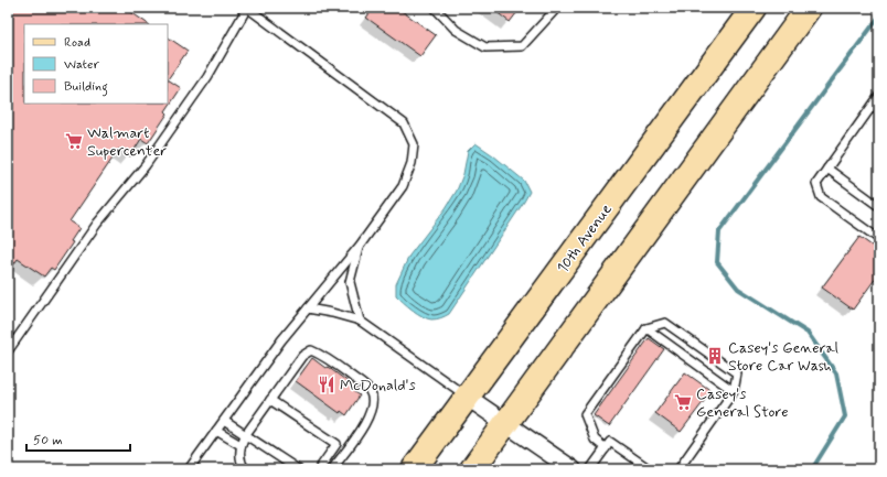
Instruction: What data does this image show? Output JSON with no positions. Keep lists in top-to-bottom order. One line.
{"streets":{"main road":["10th Avenue"]},"places":{"supermarket":["Walmart Supercenter","Casey's General Store"],"building":["Casey's General Store Car Wash"],"restaurant":["McDonald's"]},"legend":["Road","Water","Building"],"scale_bar":"50 m"}
